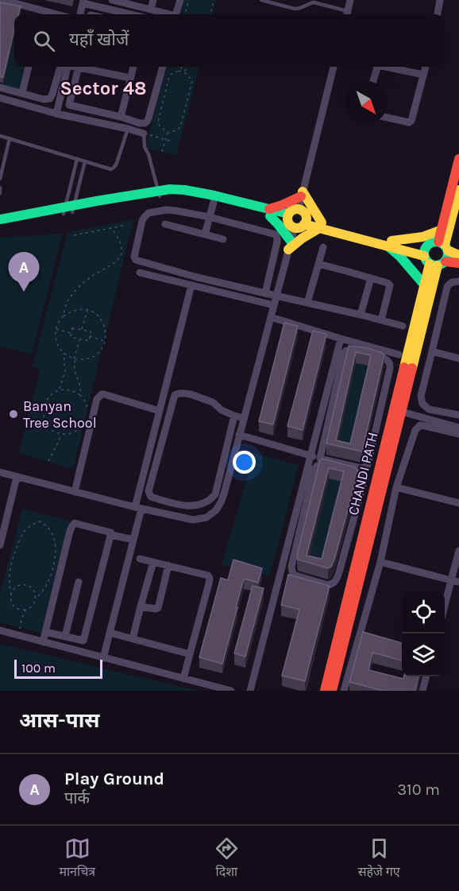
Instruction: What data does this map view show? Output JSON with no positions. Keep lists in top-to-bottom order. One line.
{"streets":{"main road":["CHANDI PATH"]},"districts":["Sector 48"],"places":["Banyan Tree School"],"scale_bar":"100 m","north":"bottom right","page":{"search":"यहाँ खोजें","pins":"A","scale":"100 m","heading":"आस-पास","list":[{"mark":"A","name":"Play Ground","note":"पार्क","value":"310 m"}],"nav":["मानचित्र","दिशा","सहेजे गए"]}}
